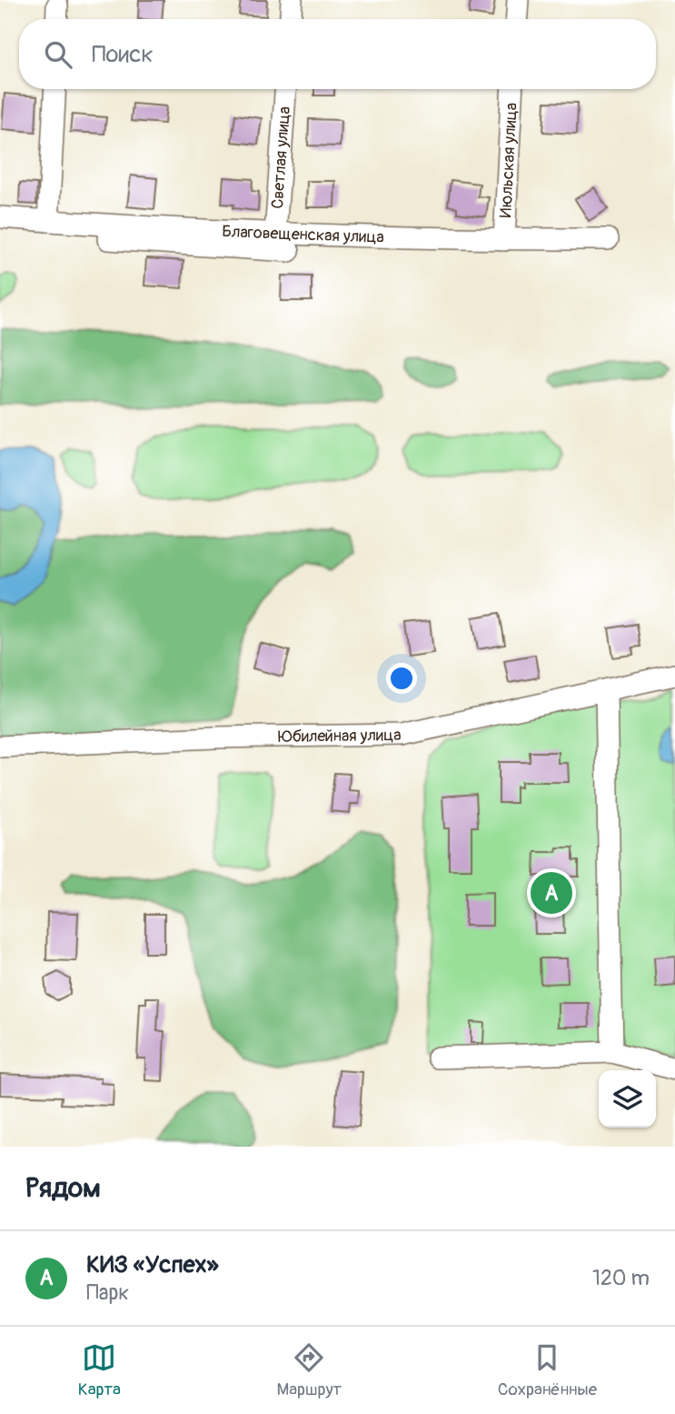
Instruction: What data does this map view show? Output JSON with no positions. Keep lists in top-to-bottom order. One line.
{"streets":{"street":["Светлая улица","Июльская улица","Благовещенская улица","Юбилейная улица"]},"crossings":[["Светлая улица","Благовещенская улица"],["Июльская улица","Благовещенская улица"]],"page":{"search":"Поиск","pins":"A","heading":"Рядом","list":[{"mark":"A","name":"КИЗ «Успех»","note":"Парк","value":"120 m"}],"nav":["Карта","Маршрут","Сохранённые"]}}
